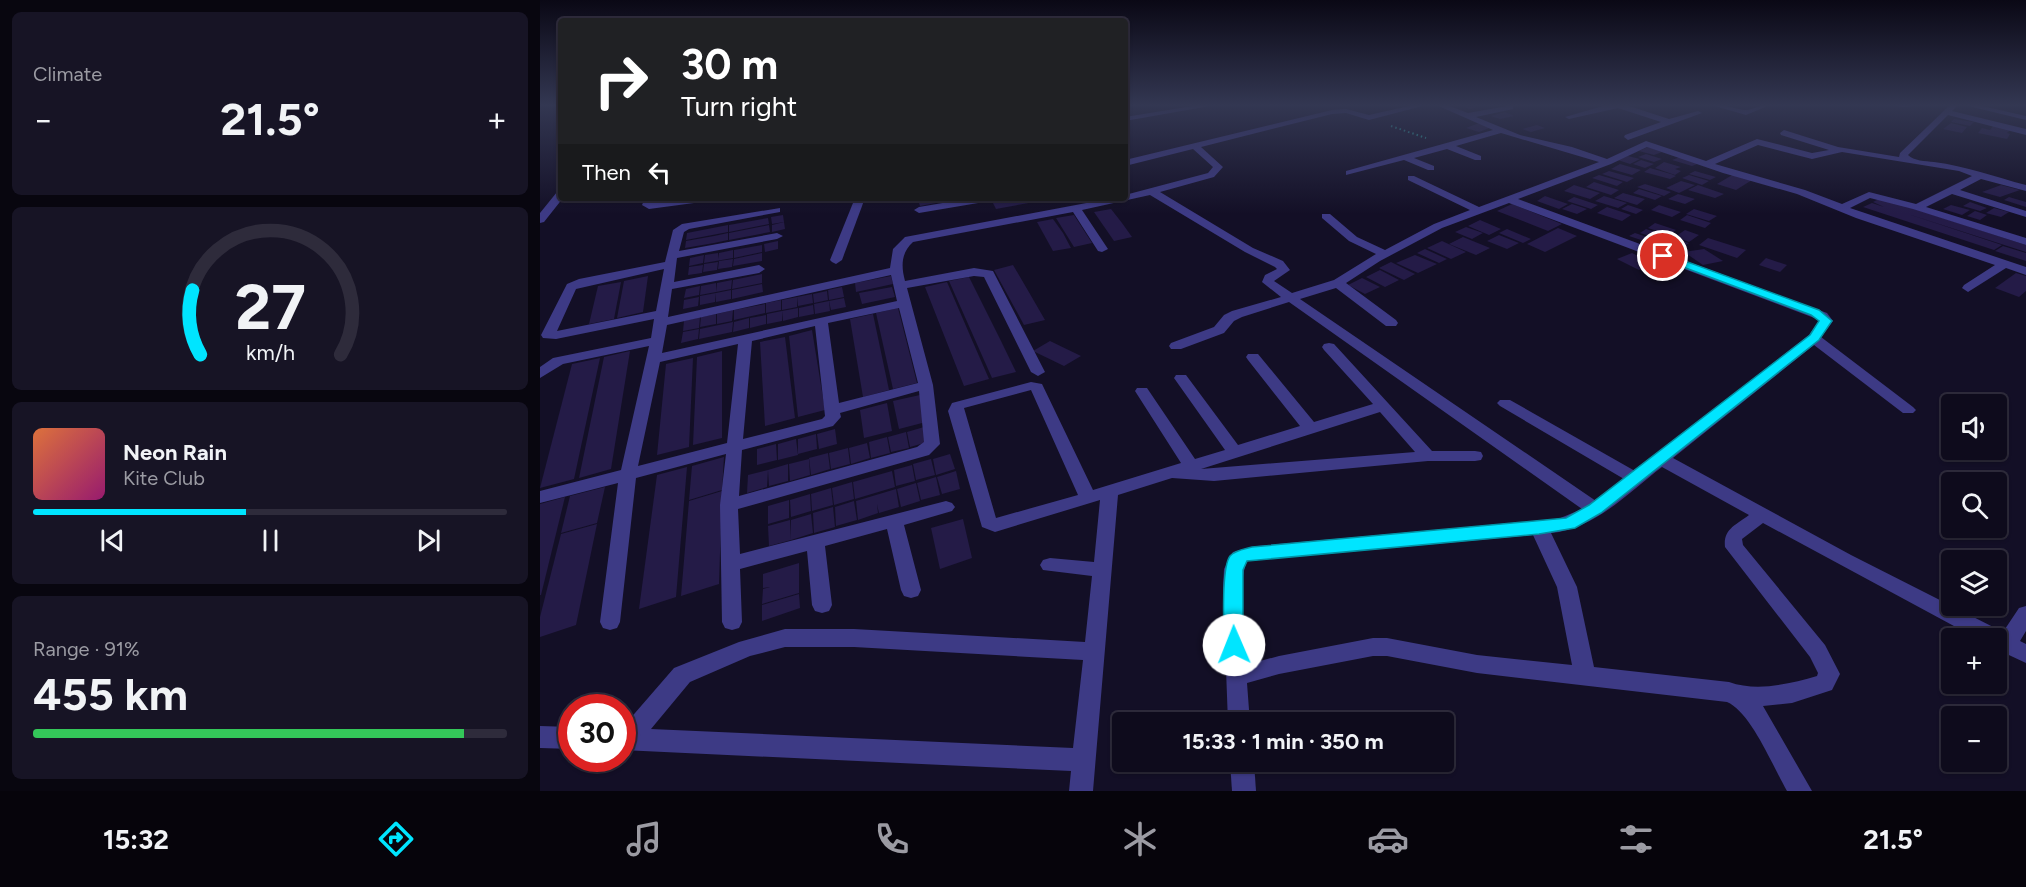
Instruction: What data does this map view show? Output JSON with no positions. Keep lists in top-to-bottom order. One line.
{"page":{"tile":["Climate",["Range · 91%","455 km"]],"turn":["30 m","Turn right"],"heat":["−","21.5°","+"],"then":"Then","map_buttons":["+","−"],"song":["Neon Rain","Kite Club"],"limit":"30","trip":"15:33 · 1 min · 350 m","tabs":["15:32","21.5°"],"gauge":["27","km/h"]}}
